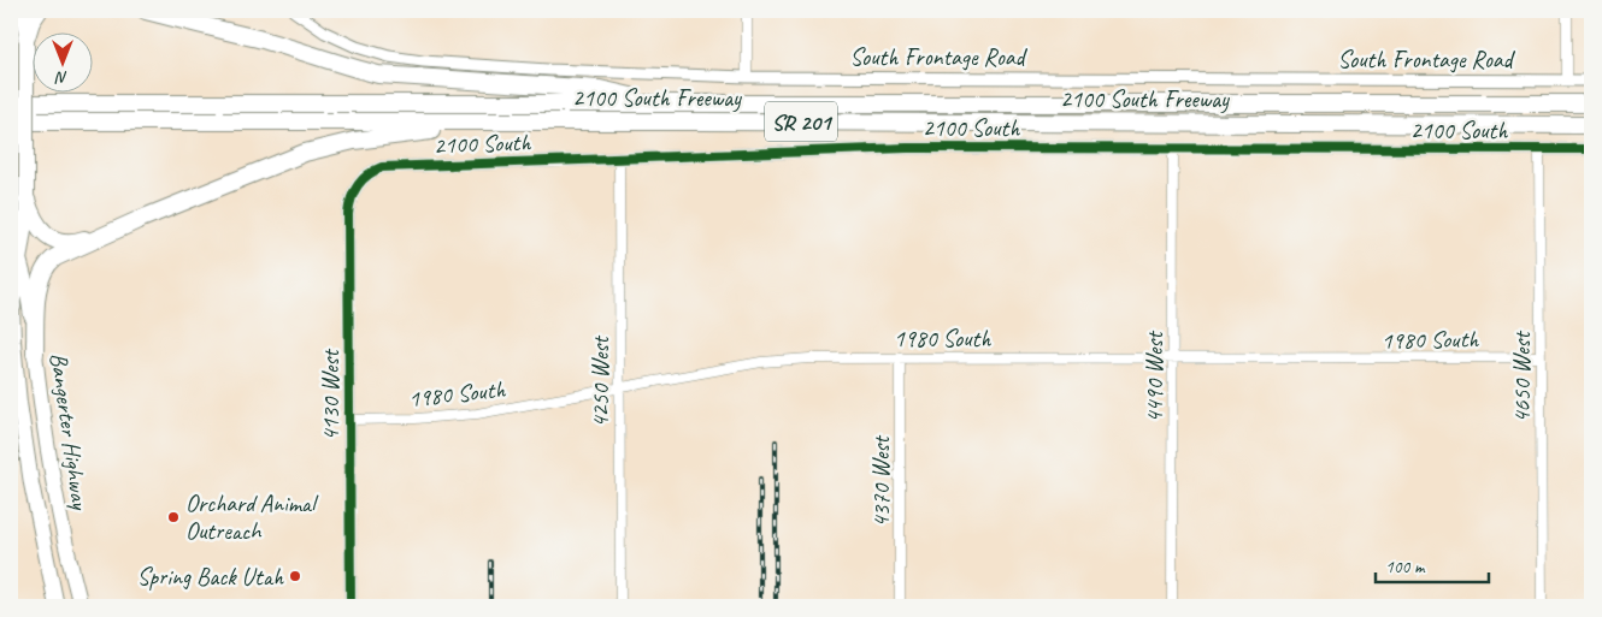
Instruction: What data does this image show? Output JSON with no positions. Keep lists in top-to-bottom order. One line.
{"streets":{"highway":["2100 South Freeway","SR 201","Bangerter Highway"],"street":["South Frontage Road","2100 South","1980 South","4490 West","4650 West","4250 West","4130 West","4370 West"]},"crossings":[["2100 South","4490 West"],["2100 South","4650 West"],["2100 South","4250 West"],["2100 South","4130 West"],["1980 South","4490 West"],["1980 South","4650 West"],["1980 South","4250 West"],["1980 South","4130 West"],["1980 South","4370 West"]],"places":["Orchard Animal Outreach","Spring Back Utah"],"scale_bar":"100 m","north":"bottom"}
